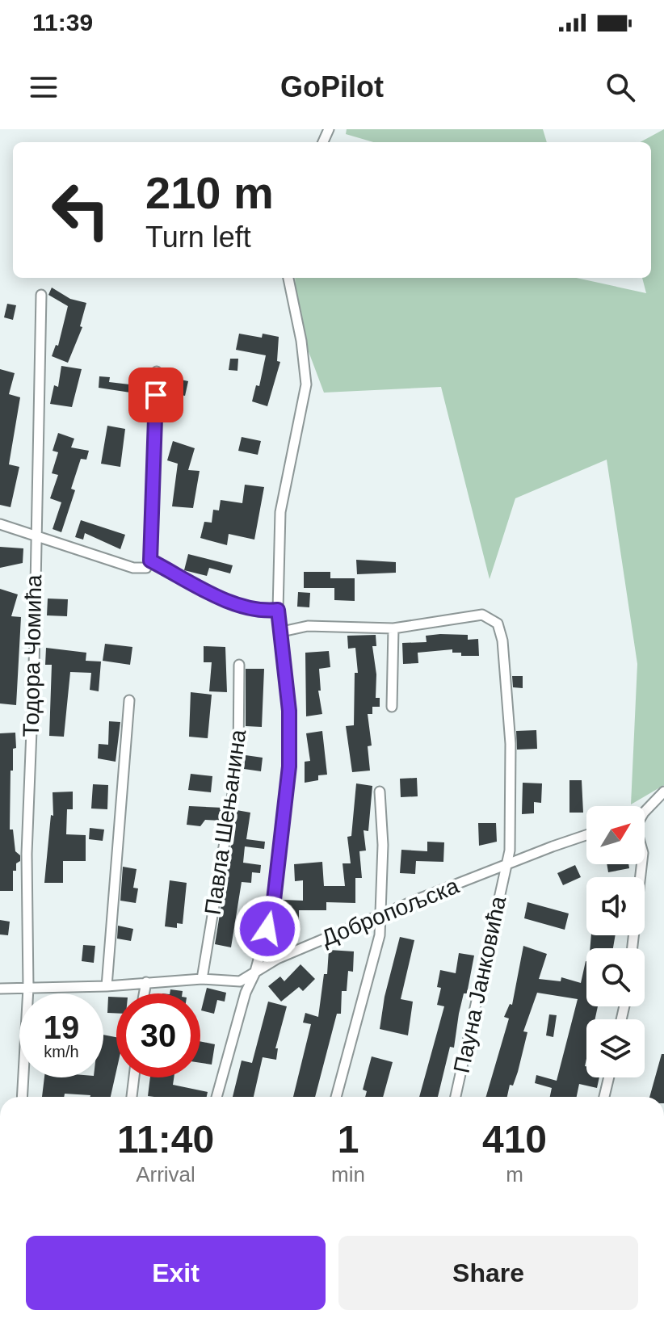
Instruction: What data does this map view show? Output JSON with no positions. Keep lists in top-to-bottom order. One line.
{"streets":{"street":["Тодора Чомића","Павла Шењанина","Добропољска","Пауна Јанковића"]},"crossings":[["Тодора Чомића","Добропољска"],["Павла Шењанина","Добропољска"],["Добропољска","Пауна Јанковића"]],"north":"top right","page":{"status":"11:39","header":"GoPilot","turn":["210 m","Turn left"],"speed":"19 km/h","limit":"30","eta":["11:40","Arrival","1","min","410","m"],"buttons":["Exit","Share"]}}
